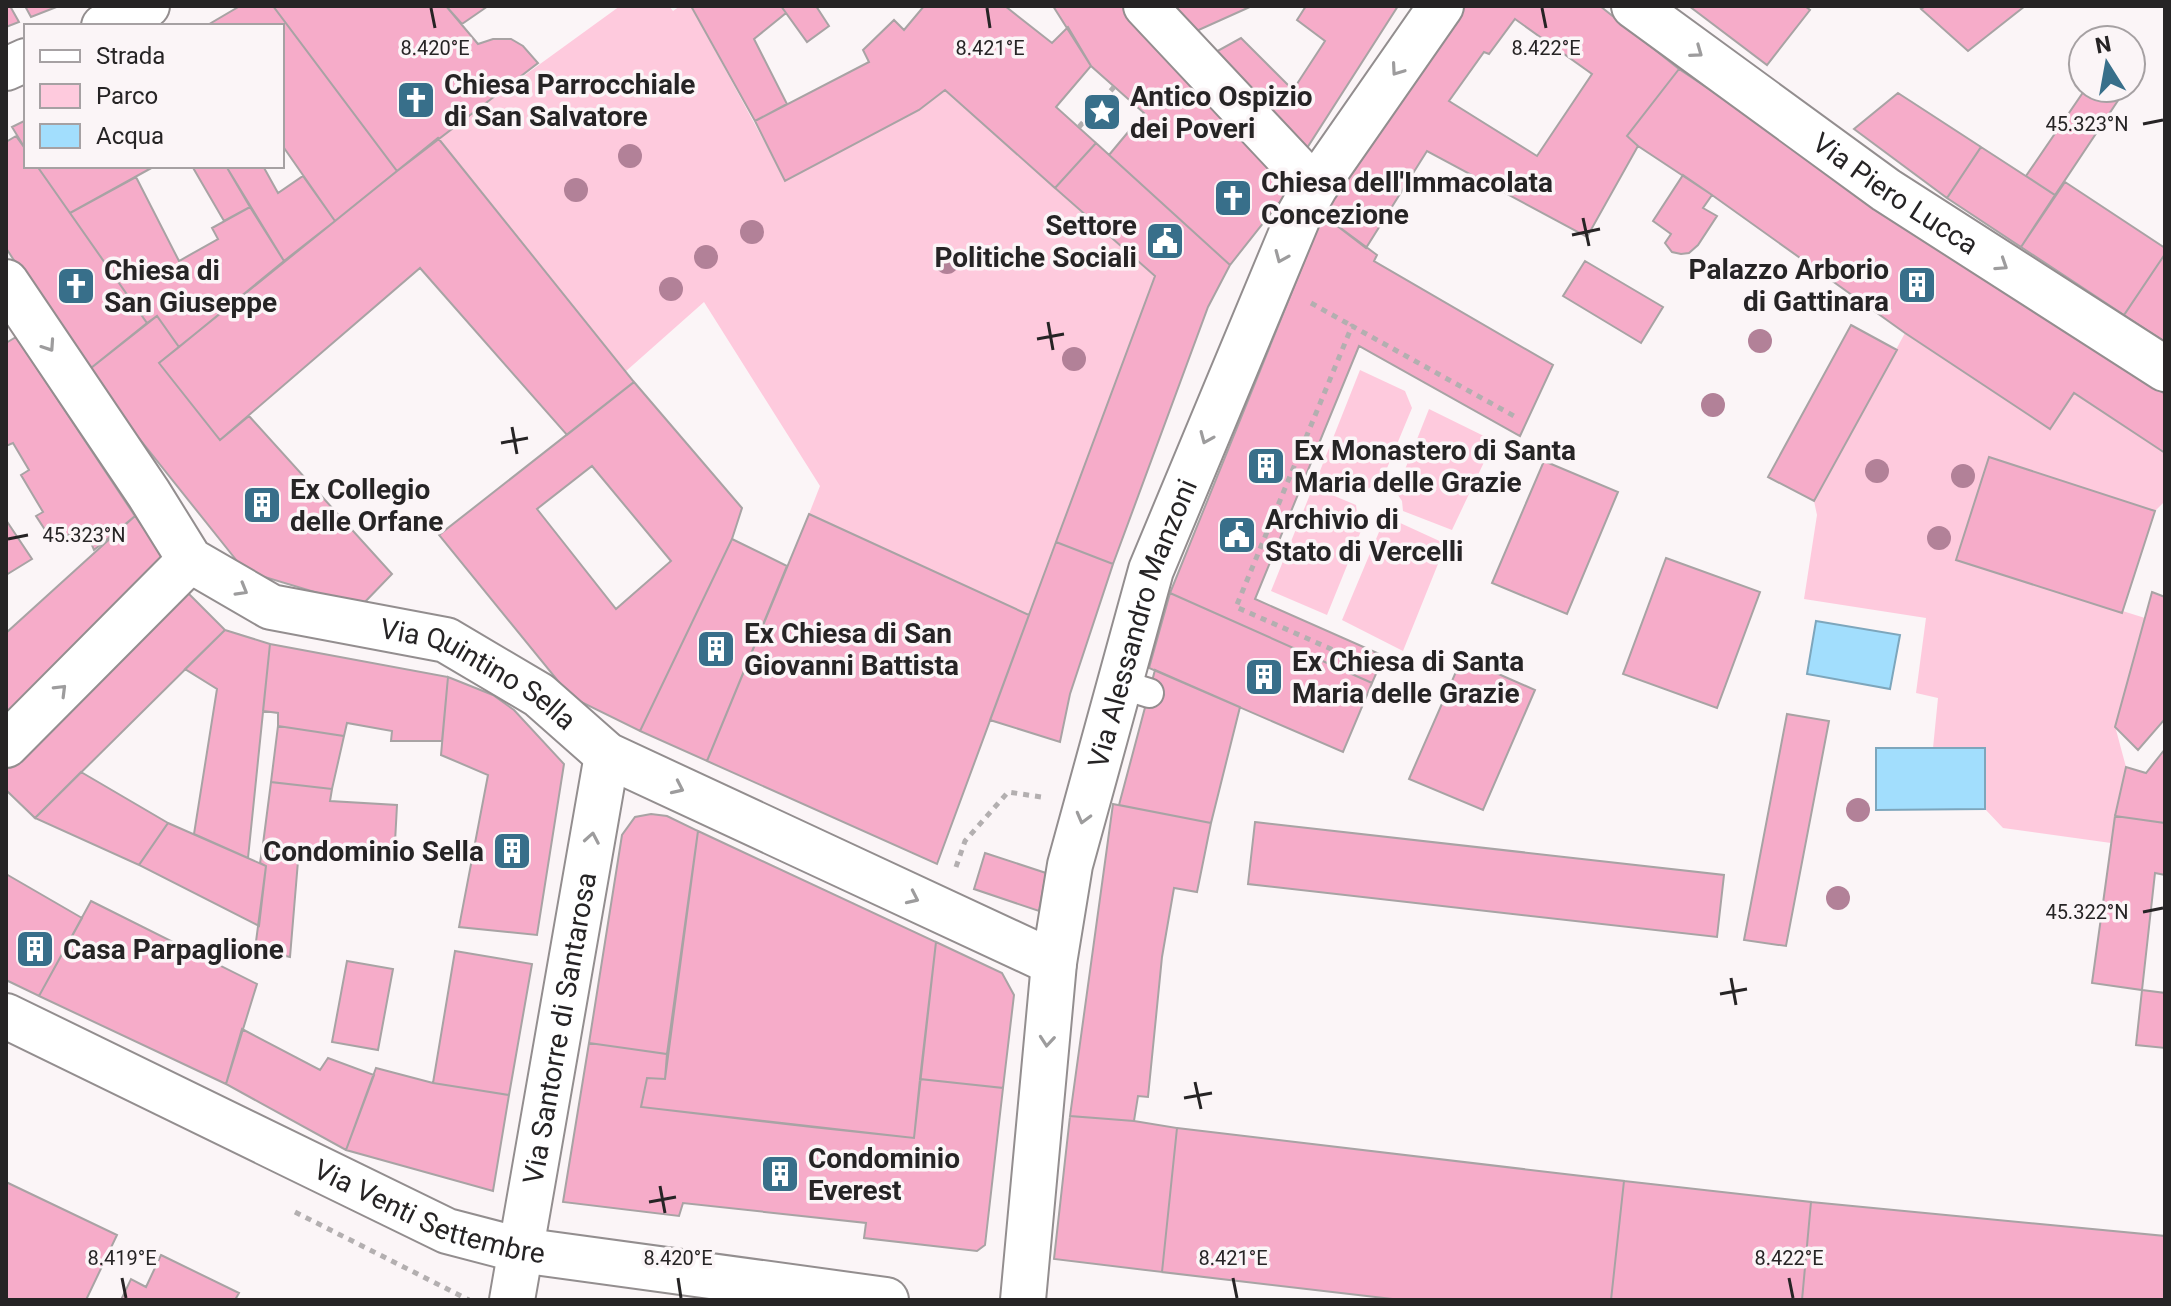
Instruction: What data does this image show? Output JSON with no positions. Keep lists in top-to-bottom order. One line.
{"streets":{"street":["Via Piero Lucca","Via Alessandro Manzoni","Via Quintino Sella","Via Santorre di Santarosa","Via Venti Settembre"]},"crossings":[["Via Alessandro Manzoni","Via Quintino Sella"],["Via Quintino Sella","Via Santorre di Santarosa"],["Via Santorre di Santarosa","Via Venti Settembre"]],"one_way":["Via Piero Lucca","Via Alessandro Manzoni","Via Quintino Sella","Via Santorre di Santarosa"],"places":{"church":["Chiesa Parrocchiale di San Salvatore","Chiesa dell'Immacolata Concezione","Chiesa di San Giuseppe"],"place":["Antico Ospizio dei Poveri"],"public building":["Settore Politiche Sociali","Archivio di Stato di Vercelli"],"building":["Palazzo Arborio di Gattinara","Ex Monastero di Santa Maria delle Grazie","Ex Collegio delle Orfane","Ex Chiesa di San Giovanni Battista","Ex Chiesa di Santa Maria delle Grazie","Condominio Sella","Casa Parpaglione","Condominio Everest"]},"legend":["Strada","Parco","Acqua"],"north":"top","coordinates":["8.420°E","8.421°E","8.422°E","45.323°N","45.322°N","8.419°E"]}
